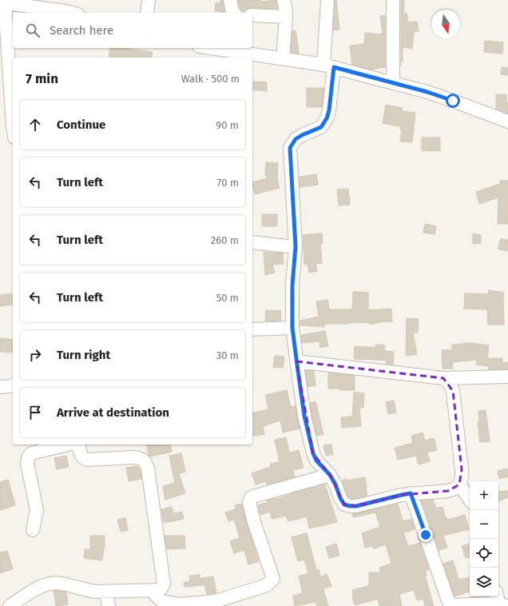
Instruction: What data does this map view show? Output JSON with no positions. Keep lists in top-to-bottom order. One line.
{"north":"bottom","page":{"search":"Search here","heading":["7 min","Walk · 500 m"],"list":[["Continue","90 m"],["Turn left","70 m"],["Turn left","260 m"],["Turn left","50 m"],["Turn right","30 m"],"Arrive at destination"],"map_buttons":["+","−"]}}
